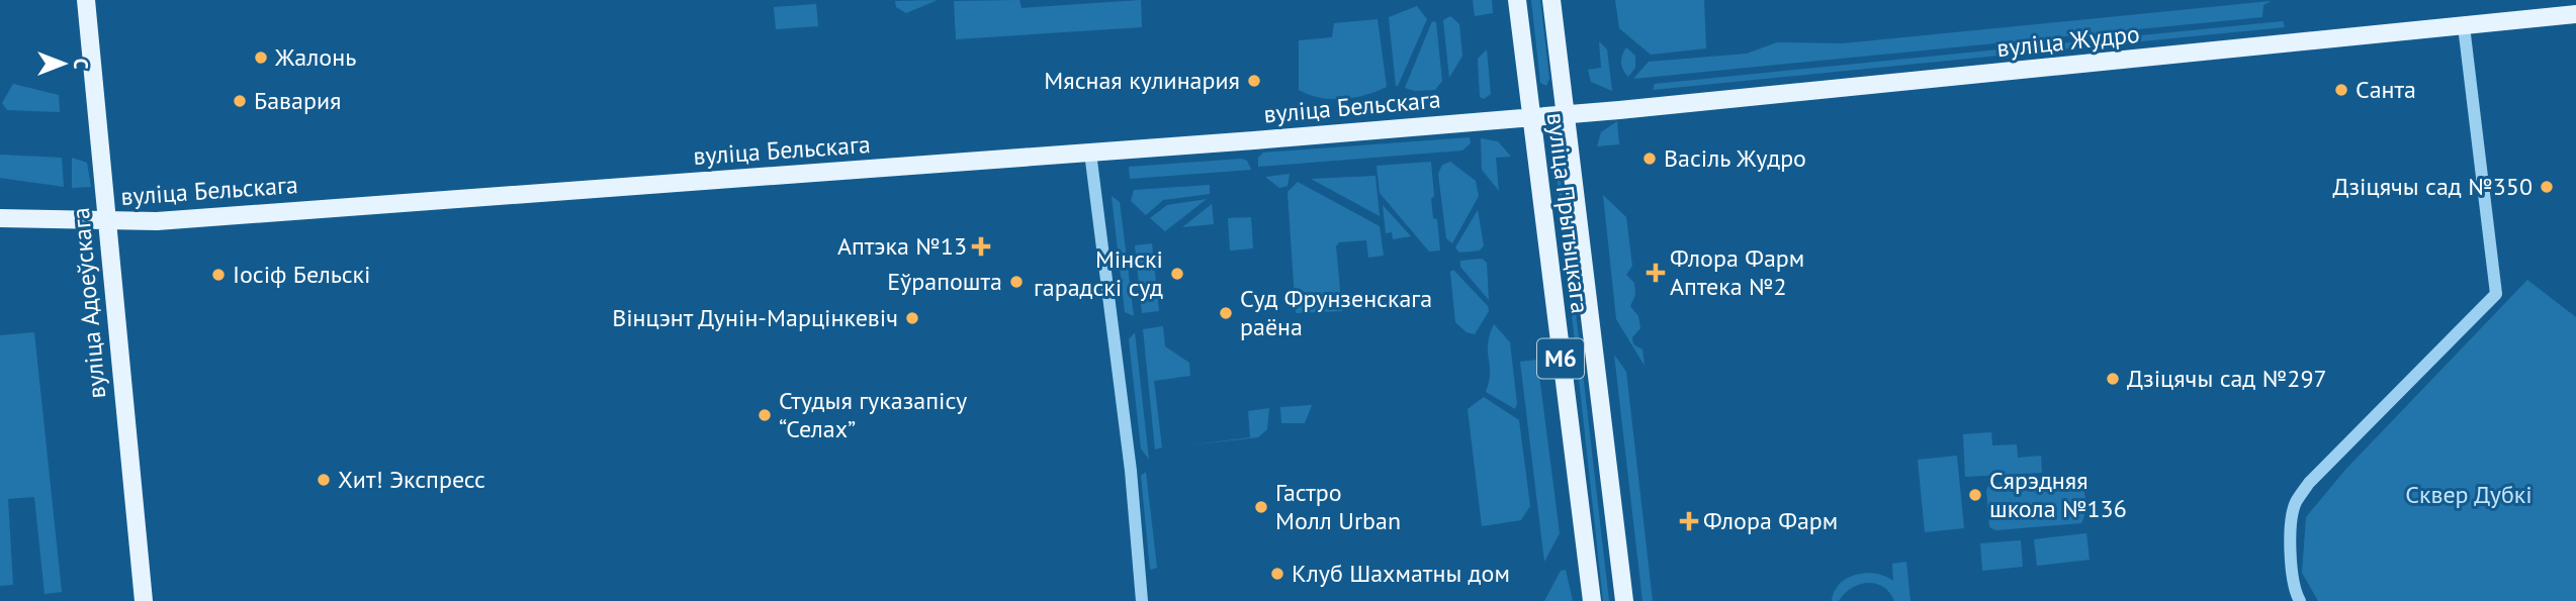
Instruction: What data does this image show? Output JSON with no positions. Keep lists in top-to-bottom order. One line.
{"streets":{"main road":["вуліца Жудро","вуліца Бельскага","вуліца Прытыцкага","вуліца Адоеўскага","М6"]},"crossings":[["вуліца Жудро","вуліца Бельскага"],["вуліца Жудро","вуліца Прытыцкага"],["вуліца Бельскага","вуліца Прытыцкага"],["вуліца Бельскага","вуліца Адоеўскага"]],"parks":["Сквер Дубкі"],"places":{"other":["Жалонь","Мясная кулинария","Санта","Бавария","Васіль Жудро","Дзіцячы сад №350","Мінскі гарадскі суд","Іосіф Бельскі","Еўрапошта","Суд Фрунзенскага раёна","Вінцэнт Дунін-Марцінкевіч","Дзіцячы сад №297","Студыя гуказапісу “Селах”","Хит! Экспресс","Сярэдняя школа №136","Гастро Молл Urban","Клуб Шахматны дом"],"health":["Аптэка №13","Флора Фарм Аптека №2","Флора Фарм"]},"north":"right"}
